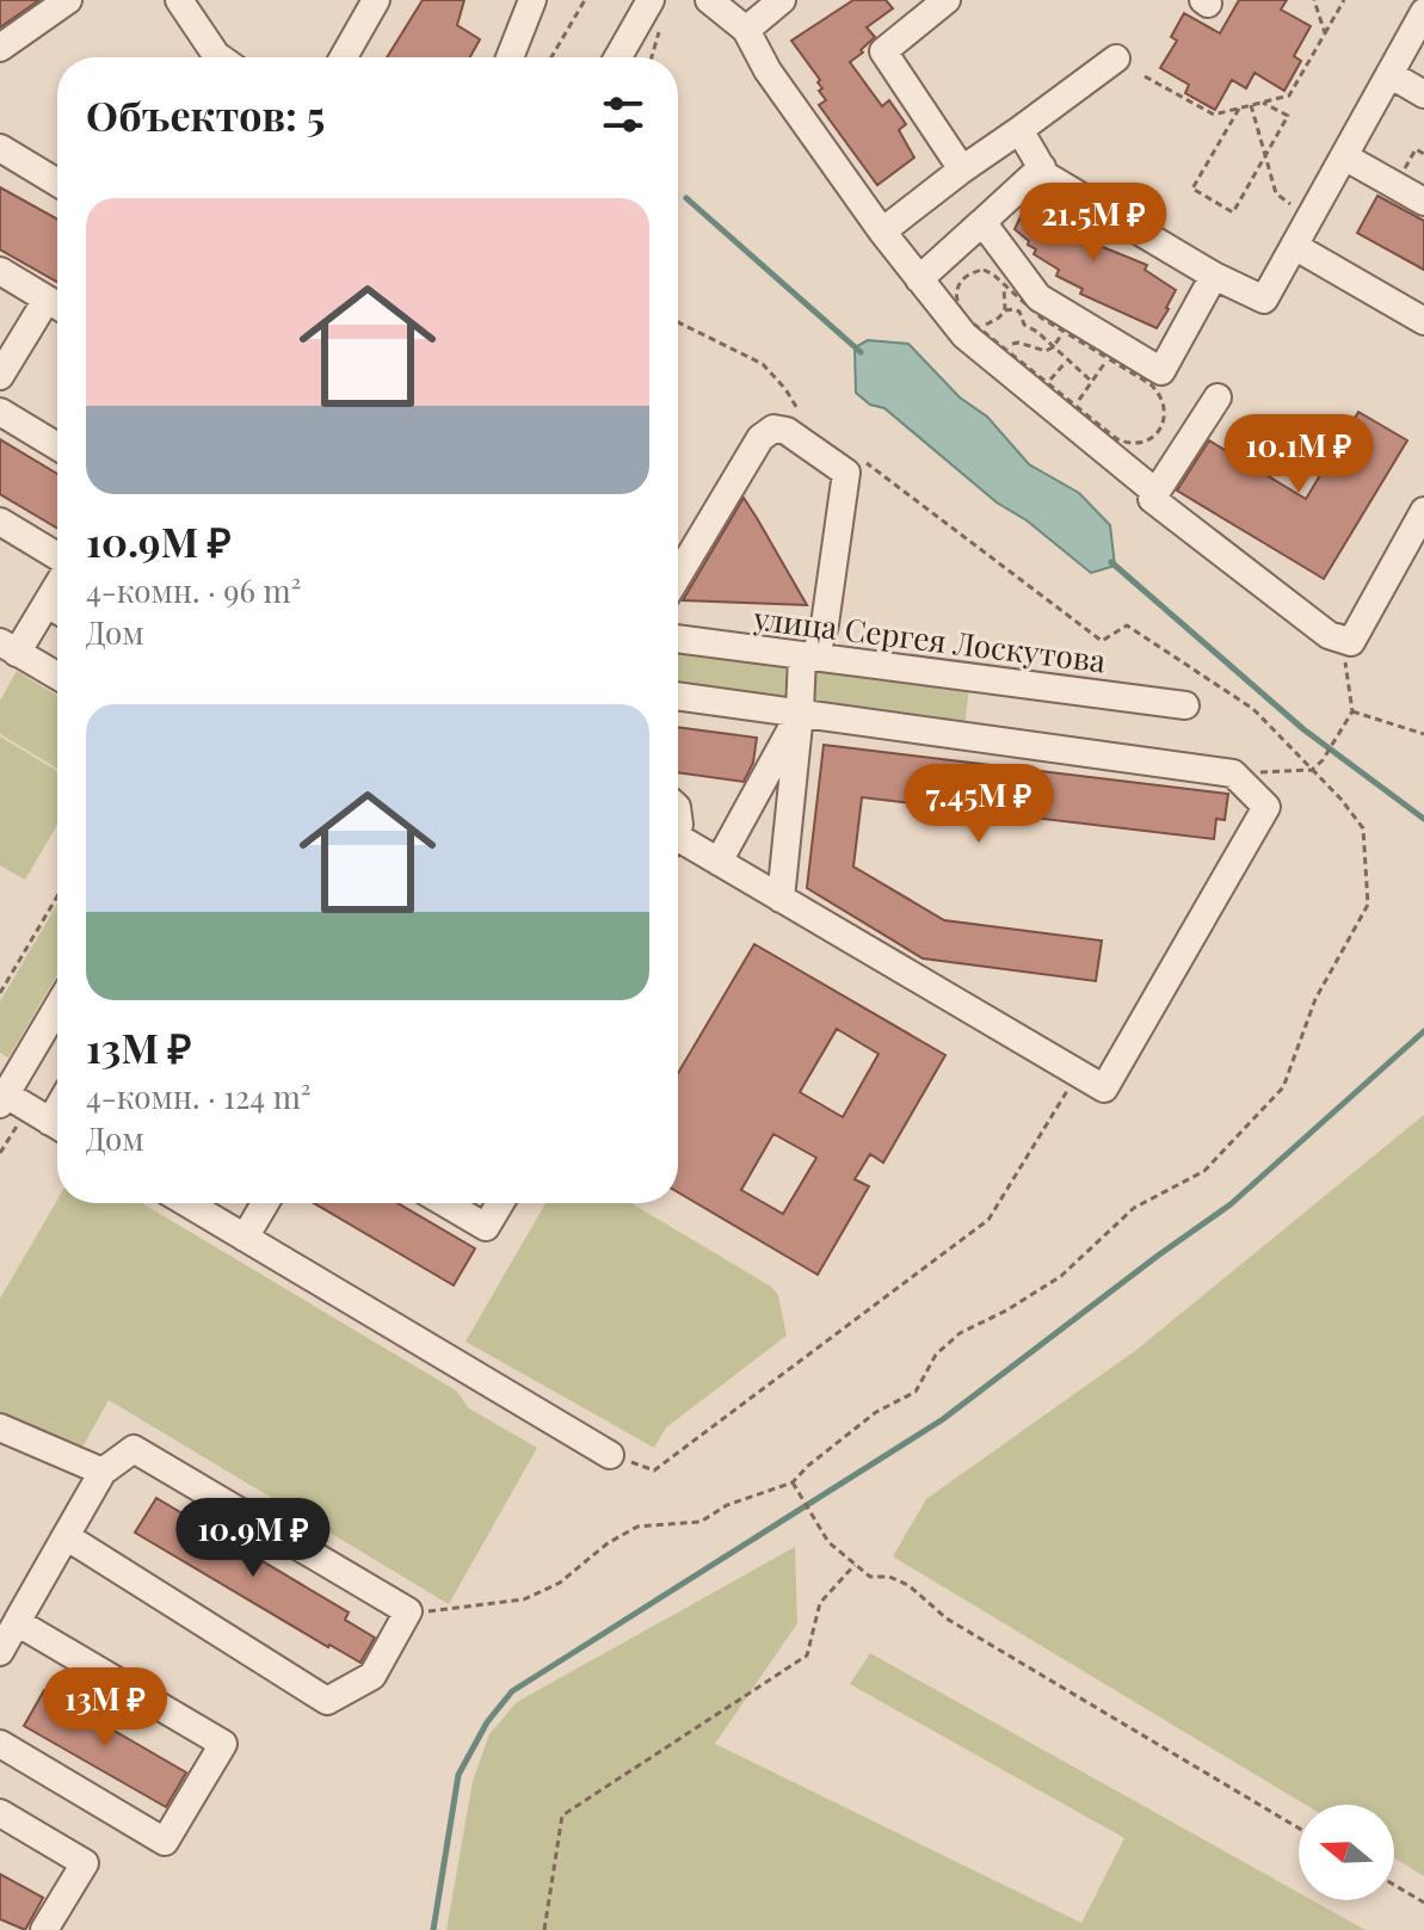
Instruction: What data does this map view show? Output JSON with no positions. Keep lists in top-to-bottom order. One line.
{"streets":{"street":["улица Сергея Лоскутова"]},"north":"left","page":{"heading":"Объектов: 5","list":[{"name":"10.9M ₽","note":"4-комн. · 96 m² · Дом"},{"name":"13M ₽","note":"4-комн. · 124 m² · Дом"}],"price":["21.5M ₽","10.1M ₽","7.45M ₽","10.9M ₽","13M ₽"]}}
